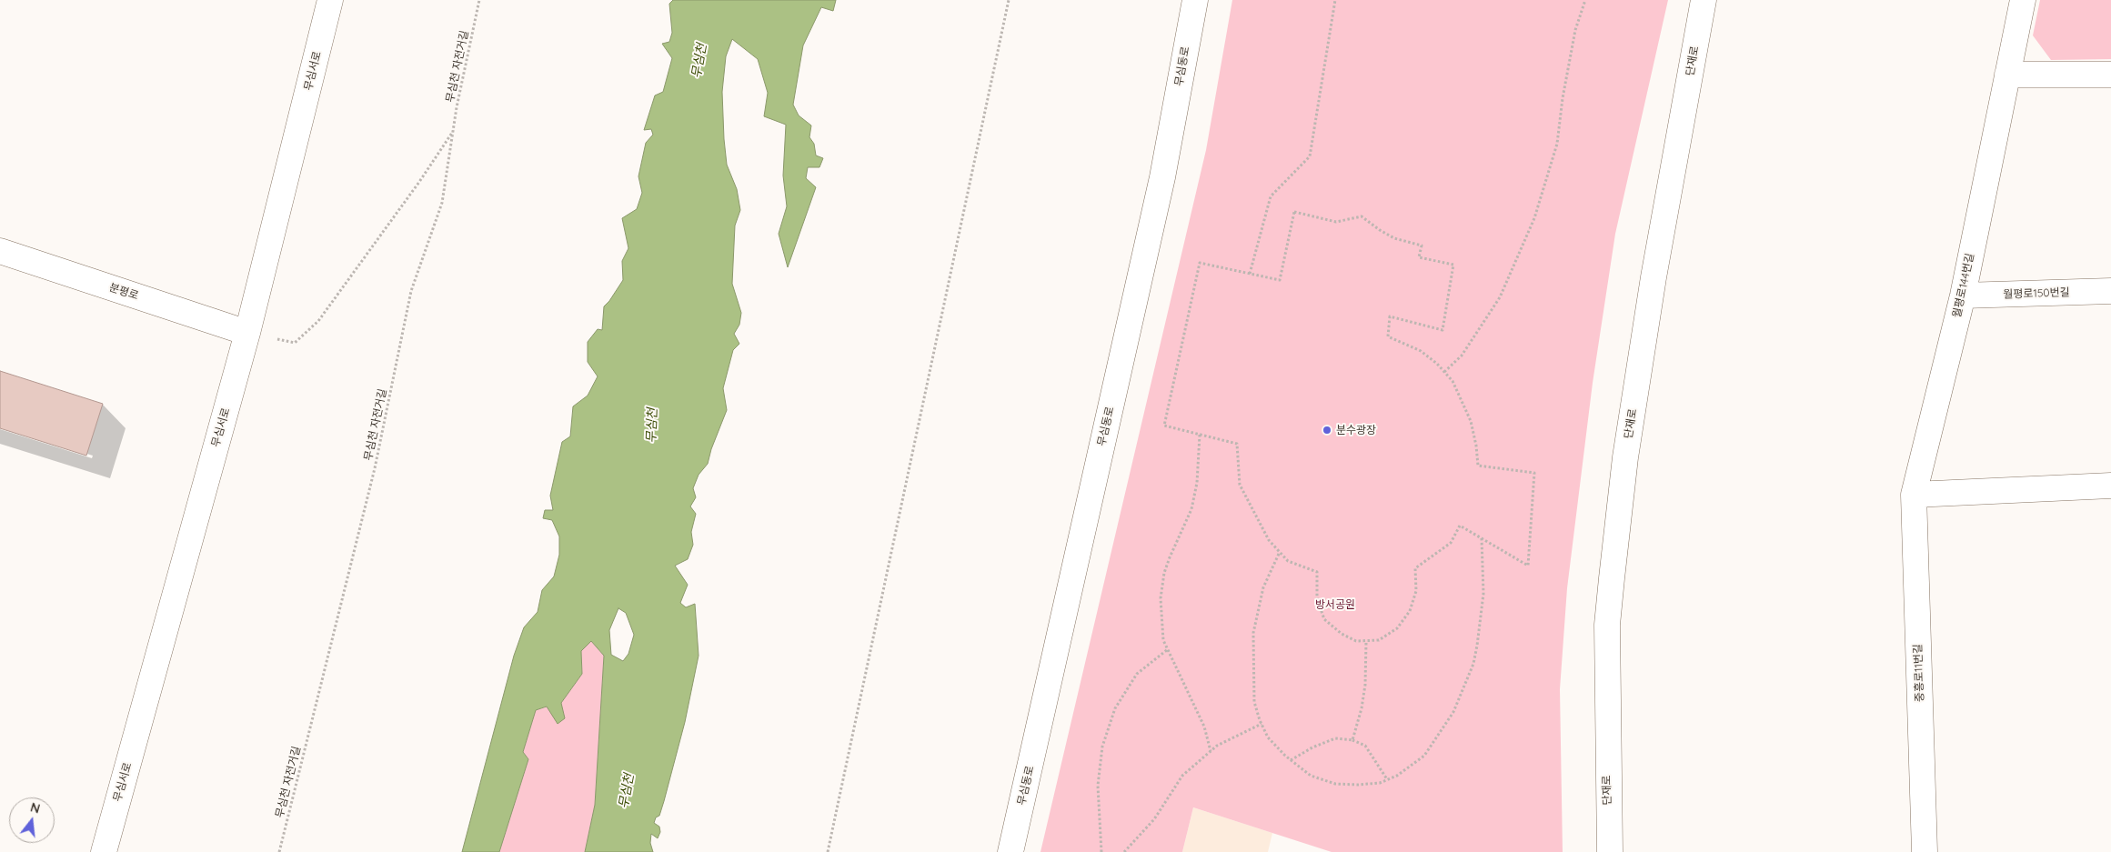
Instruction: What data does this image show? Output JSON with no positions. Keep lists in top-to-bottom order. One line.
{"streets":{"street":["단재로","무심동로","무심서로","월평로144번길","분평로","월평로150번길","중흥로11번길"],"path":["무심천 자전거길"]},"crossings":[["무심서로","분평로"],["월평로144번길","월평로150번길"],["월평로144번길","중흥로11번길"]],"water":["무심천"],"parks":["방서공원"],"places":["분수광장"],"north":"top"}
